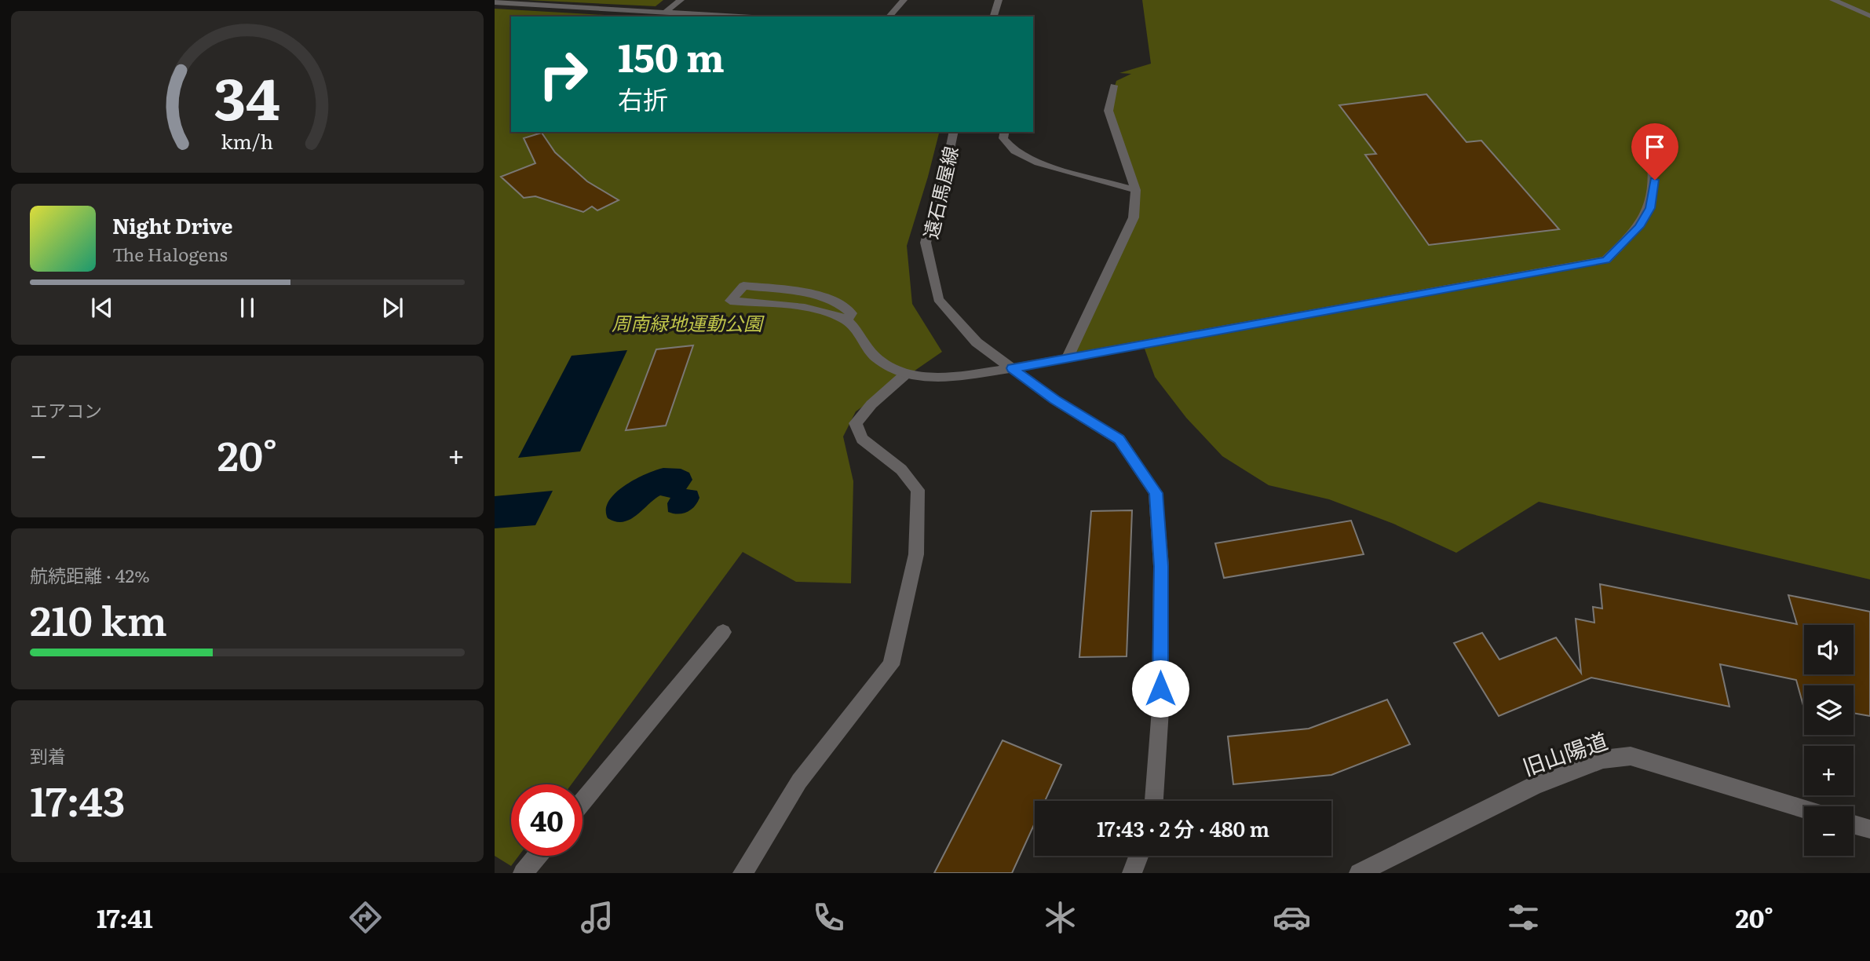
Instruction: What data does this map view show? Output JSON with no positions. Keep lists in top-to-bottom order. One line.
{"streets":{"street":["遠石馬屋線","旧山陽道"]},"parks":["周南緑地運動公園"],"page":{"turn":["150 m","右折"],"song":["Night Drive","The Halogens"],"tile":["エアコン",["航続距離 · 42%","210 km"],["到着","17:43"]],"heat":["−","20°","+"],"map_buttons":["+","−"],"limit":"40","trip":"17:43 · 2 分 · 480 m","tabs":["17:41","20°"],"gauge":["34","km/h"]}}
